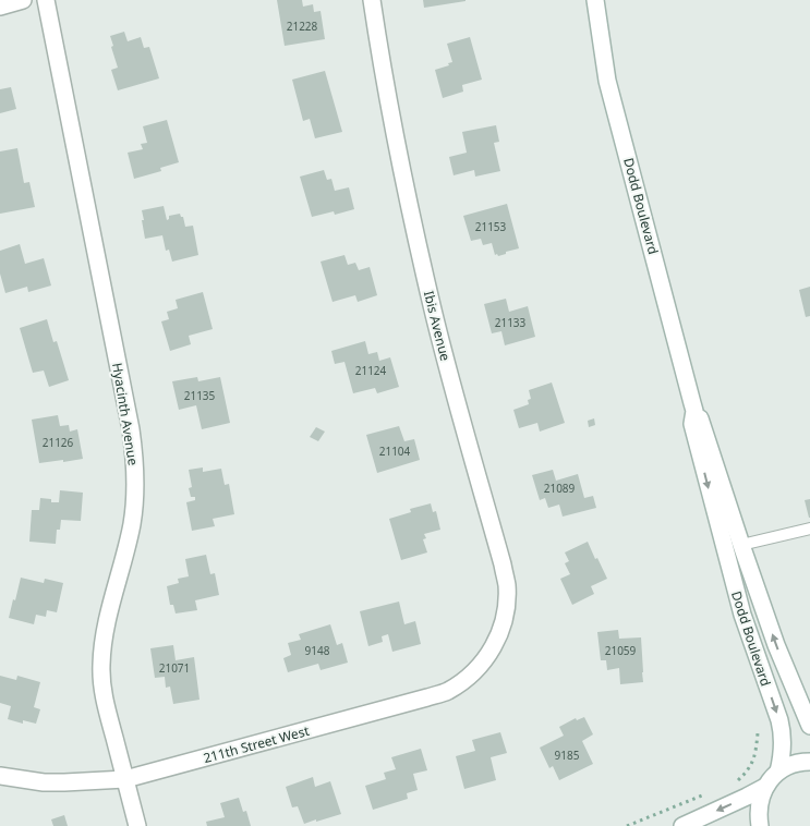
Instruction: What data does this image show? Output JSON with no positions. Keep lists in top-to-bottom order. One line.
{"streets":{"street":["Dodd Boulevard","Ibis Avenue","Hyacinth Avenue","211th Street West"]},"crossings":[["Ibis Avenue","211th Street West"],["Hyacinth Avenue","211th Street West"]],"house_numbers":["21228","21153","21133","21124","21135","21126","21104","21089","9148","21059","21071","9185"]}
